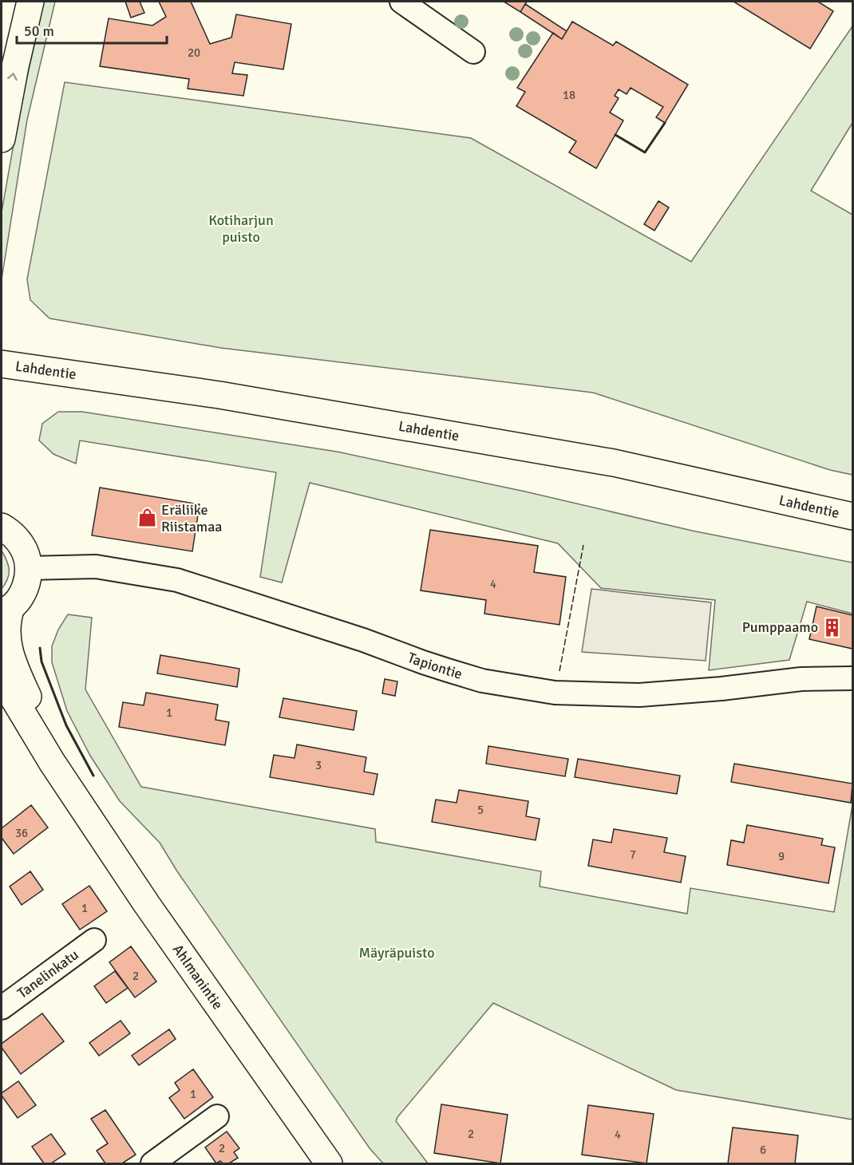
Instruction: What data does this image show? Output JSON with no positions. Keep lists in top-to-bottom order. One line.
{"streets":{"main road":["Lahdentie","Ahlmanintie"],"street":["Tapiontie","Tanelinkatu"]},"parks":["Kotiharjun puisto","Mäyräpuisto"],"places":{"shop":["Eräliike Riistamaa"],"building":["Pumppaamo"]},"house_numbers":["20","18","4","1","3","5","36","7","9","1","2","1","2","4","2","6"],"scale_bar":"50 m"}
